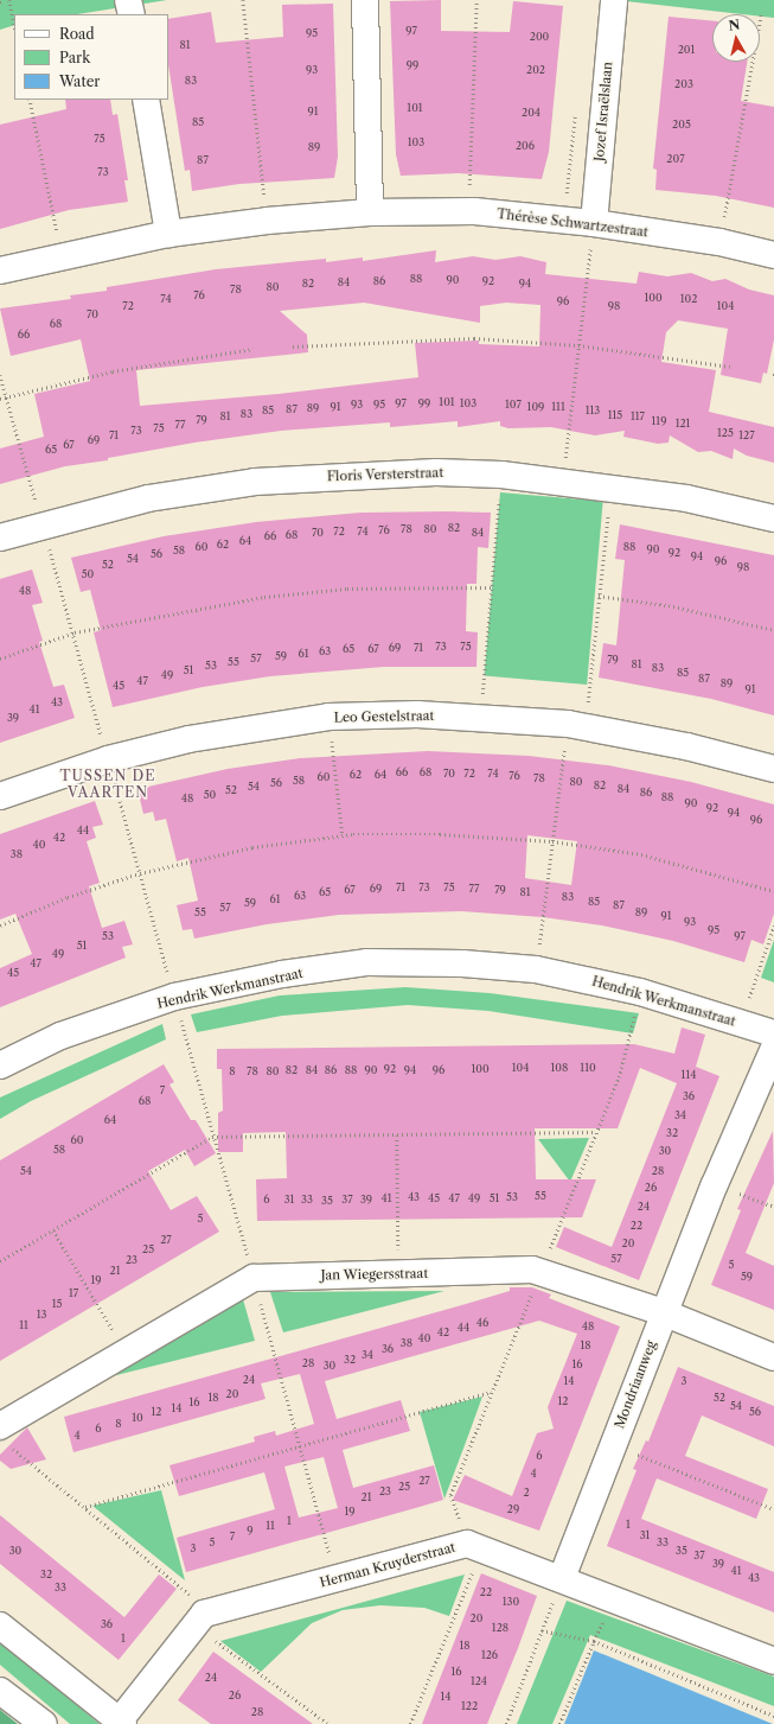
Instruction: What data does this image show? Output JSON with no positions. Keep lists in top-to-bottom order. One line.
{"streets":{"street":["Jozef Israëlslaan","Thérèse Schwartzestraat","Floris Versterstraat","Leo Gestelstraat","Hendrik Werkmanstraat","Jan Wiegersstraat","Mondriaanweg","Herman Kruyderstraat"]},"crossings":[["Jozef Israëlslaan","Thérèse Schwartzestraat"],["Jan Wiegersstraat","Mondriaanweg"],["Mondriaanweg","Herman Kruyderstraat"]],"districts":["TUSSEN DE VAARTEN"],"house_numbers":["97","95","200","81","201","99","93","202","83","203","101","91","204","85","205","75","103","206","89","207","87","73","88","90","86","92","84","82","94","80","78","76","100","74","102","96","72","98","104","70","68","66","101","97","99","103","93","95","107","91","109","111","89","87","85","113","83","115","81","117","79","119","121","77","75","73","125","71","127","69","67","65","82","78","80","76","72","74","70","84","68","66","64","62","60","88","90","58","92","56","94","54","96","52","98","50","48","73","75","69","71","65","67","63","61","59","57","79","55","81","53","83","51","85","49","87","47","89","45","91","43","41","39","66","68","70","72","74","62","64","76","60","78","58","80","56","82","54","84","52","86","50","88","48","90","92","94","96","44","42","40","38","71","73","75","69","77","67","79","65","81","63","83","61","85","59","87","57","55","89","91","93","95","53","97","51","49","47","45","104","108","110","92","100","82","84","86","88","90","94","96","8","78","80","114","7","36","68","34","64","32","60","58","30","54","28","26","55","43","53","41","45","47","49","51","6","31","33","37","39","35","24","5","22","27","20","25","57","23","5","21","59","19","17","15","13","46","11","48","44","42","40","38","18","36","34","32","28","16","30","24","14","3","20","18","52","12","16","54","14","12","56","10","8","6","4","6","4","27","25","23","2","21","29","19","1","1","11","9","31","7","5","33","3","30","35","37","39","41","32","43","33","22","130","20","36","128","1","18","126","16","24","124","26","14","122","28"],"legend":["Road","Park","Water"],"north":"top"}
